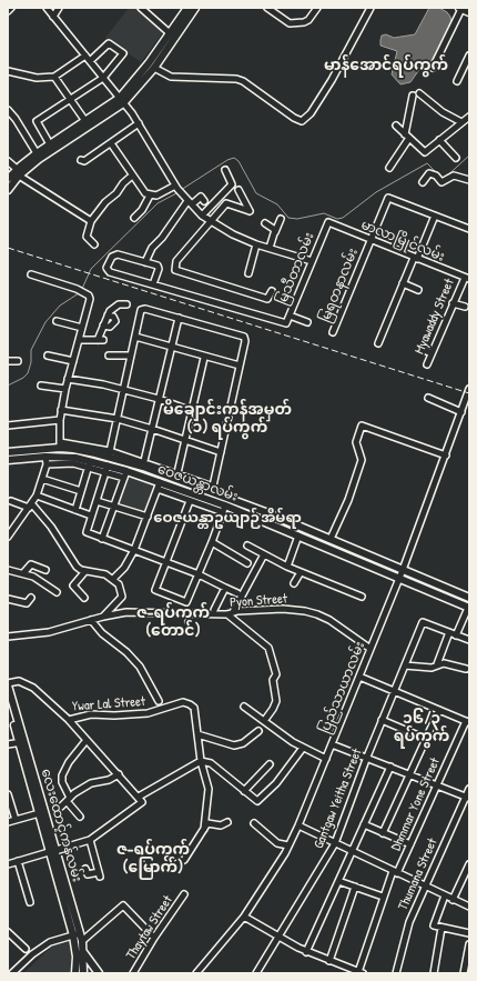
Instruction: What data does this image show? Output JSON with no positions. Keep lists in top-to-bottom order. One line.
{"streets":{"main road":["ဝေဇယန္တာလမ်း","လေးထောင့်ကန်လမ်း"],"street":["မာလာမြိုင်လမ်း","မြသီတာလမ်း","မြရတနာလမ်း","Myawaddy Street","Pyon Street","ပြည်သာယာလမ်း","Ywar Lal Street","Gantgaw Yeitha Street","Dhmmar Yone Street","Thumana Street","Thaytaw Street"]},"crossings":[["မာလာမြိုင်လမ်း","မြသီတာလမ်း"],["မာလာမြိုင်လမ်း","မြရတနာလမ်း"],["မာလာမြိုင်လမ်း","Myawaddy Street"],["ဝေဇယန္တာလမ်း","ပြည်သာယာလမ်း"],["Pyon Street","ပြည်သာယာလမ်း"],["Ywar Lal Street","လေးထောင့်ကန်လမ်း"]],"districts":["မာန်အောင်ရပ်ကွက်","မိချောင်းကန်အမှတ် (၁) ရပ်ကွက်","ဝေဇယန္တာဥယျာဉ်အိမ်ရာ","ဇ-ရပ်ကွက် (တောင်)","၁၆/၃ ရပ်ကွက်","ဇ-ရပ်ကွက် (မြောက်)"]}
